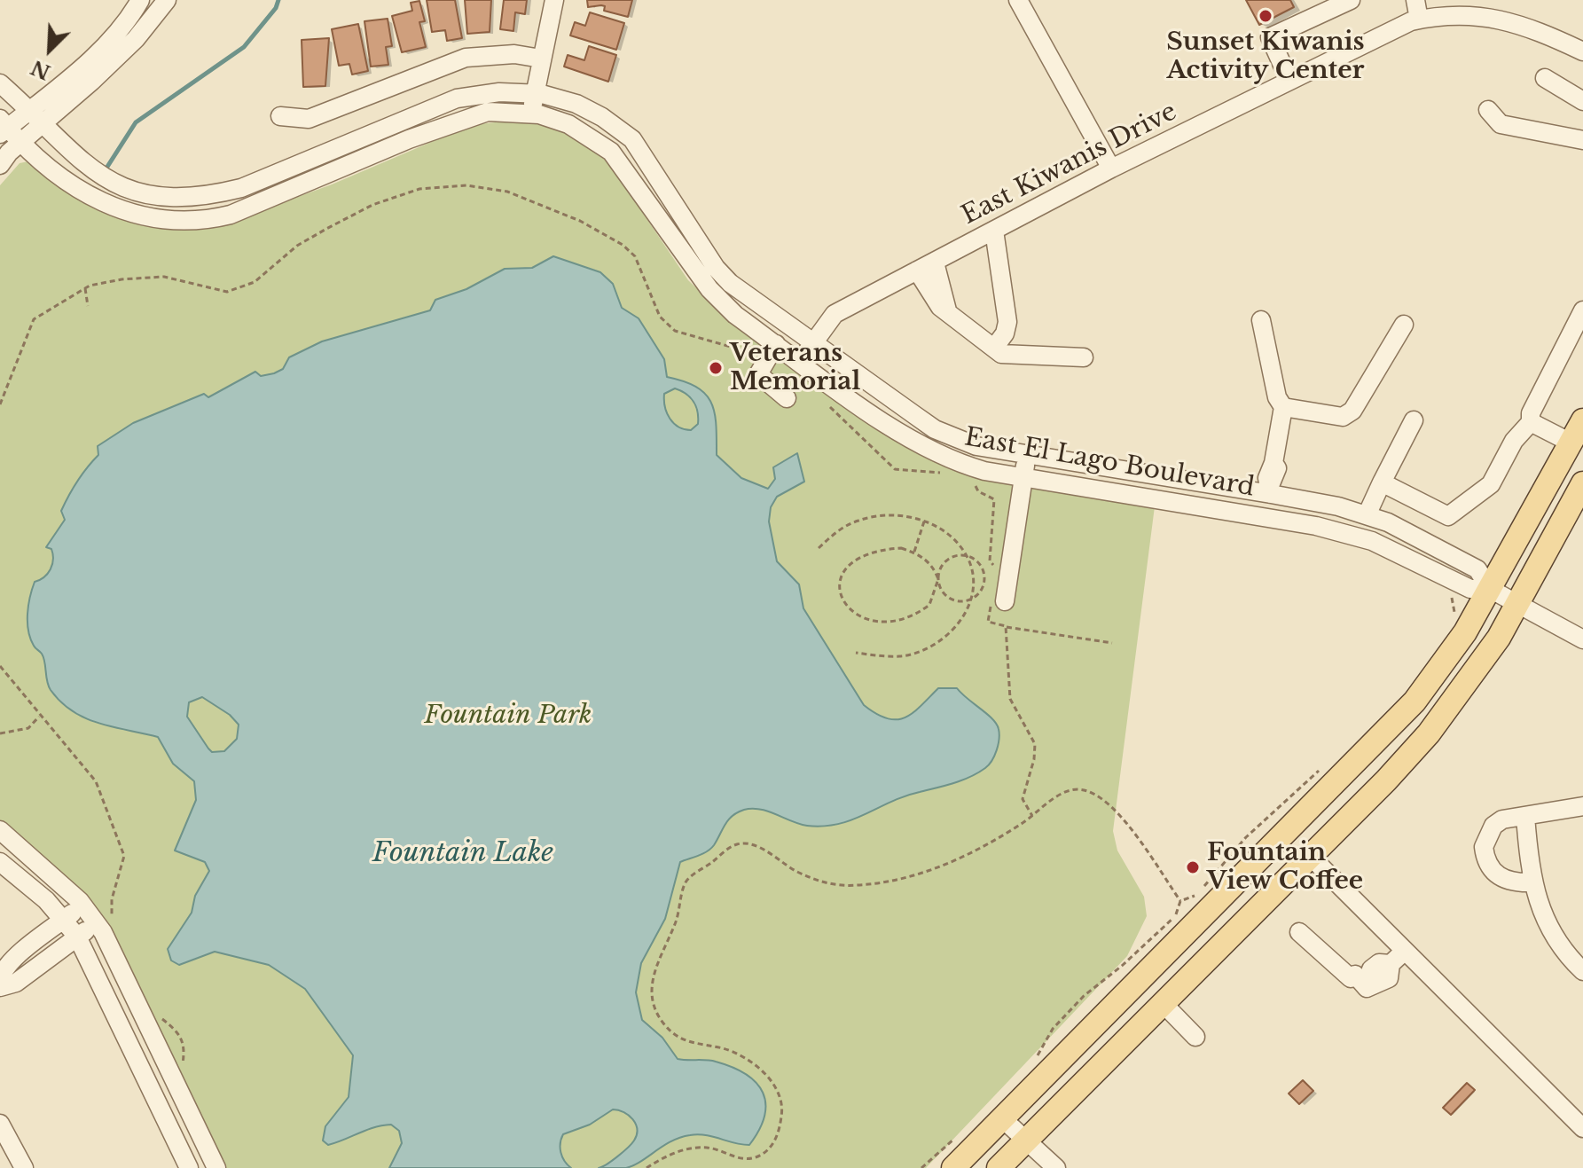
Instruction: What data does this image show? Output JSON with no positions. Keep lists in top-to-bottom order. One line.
{"streets":{"street":["East Kiwanis Drive","East El Lago Boulevard"]},"crossings":[["East Kiwanis Drive","East El Lago Boulevard"]],"water":["Fountain Lake"],"parks":["Fountain Park"],"places":["Sunset Kiwanis Activity Center","Veterans Memorial","Fountain View Coffee"],"north":"bottom left"}
